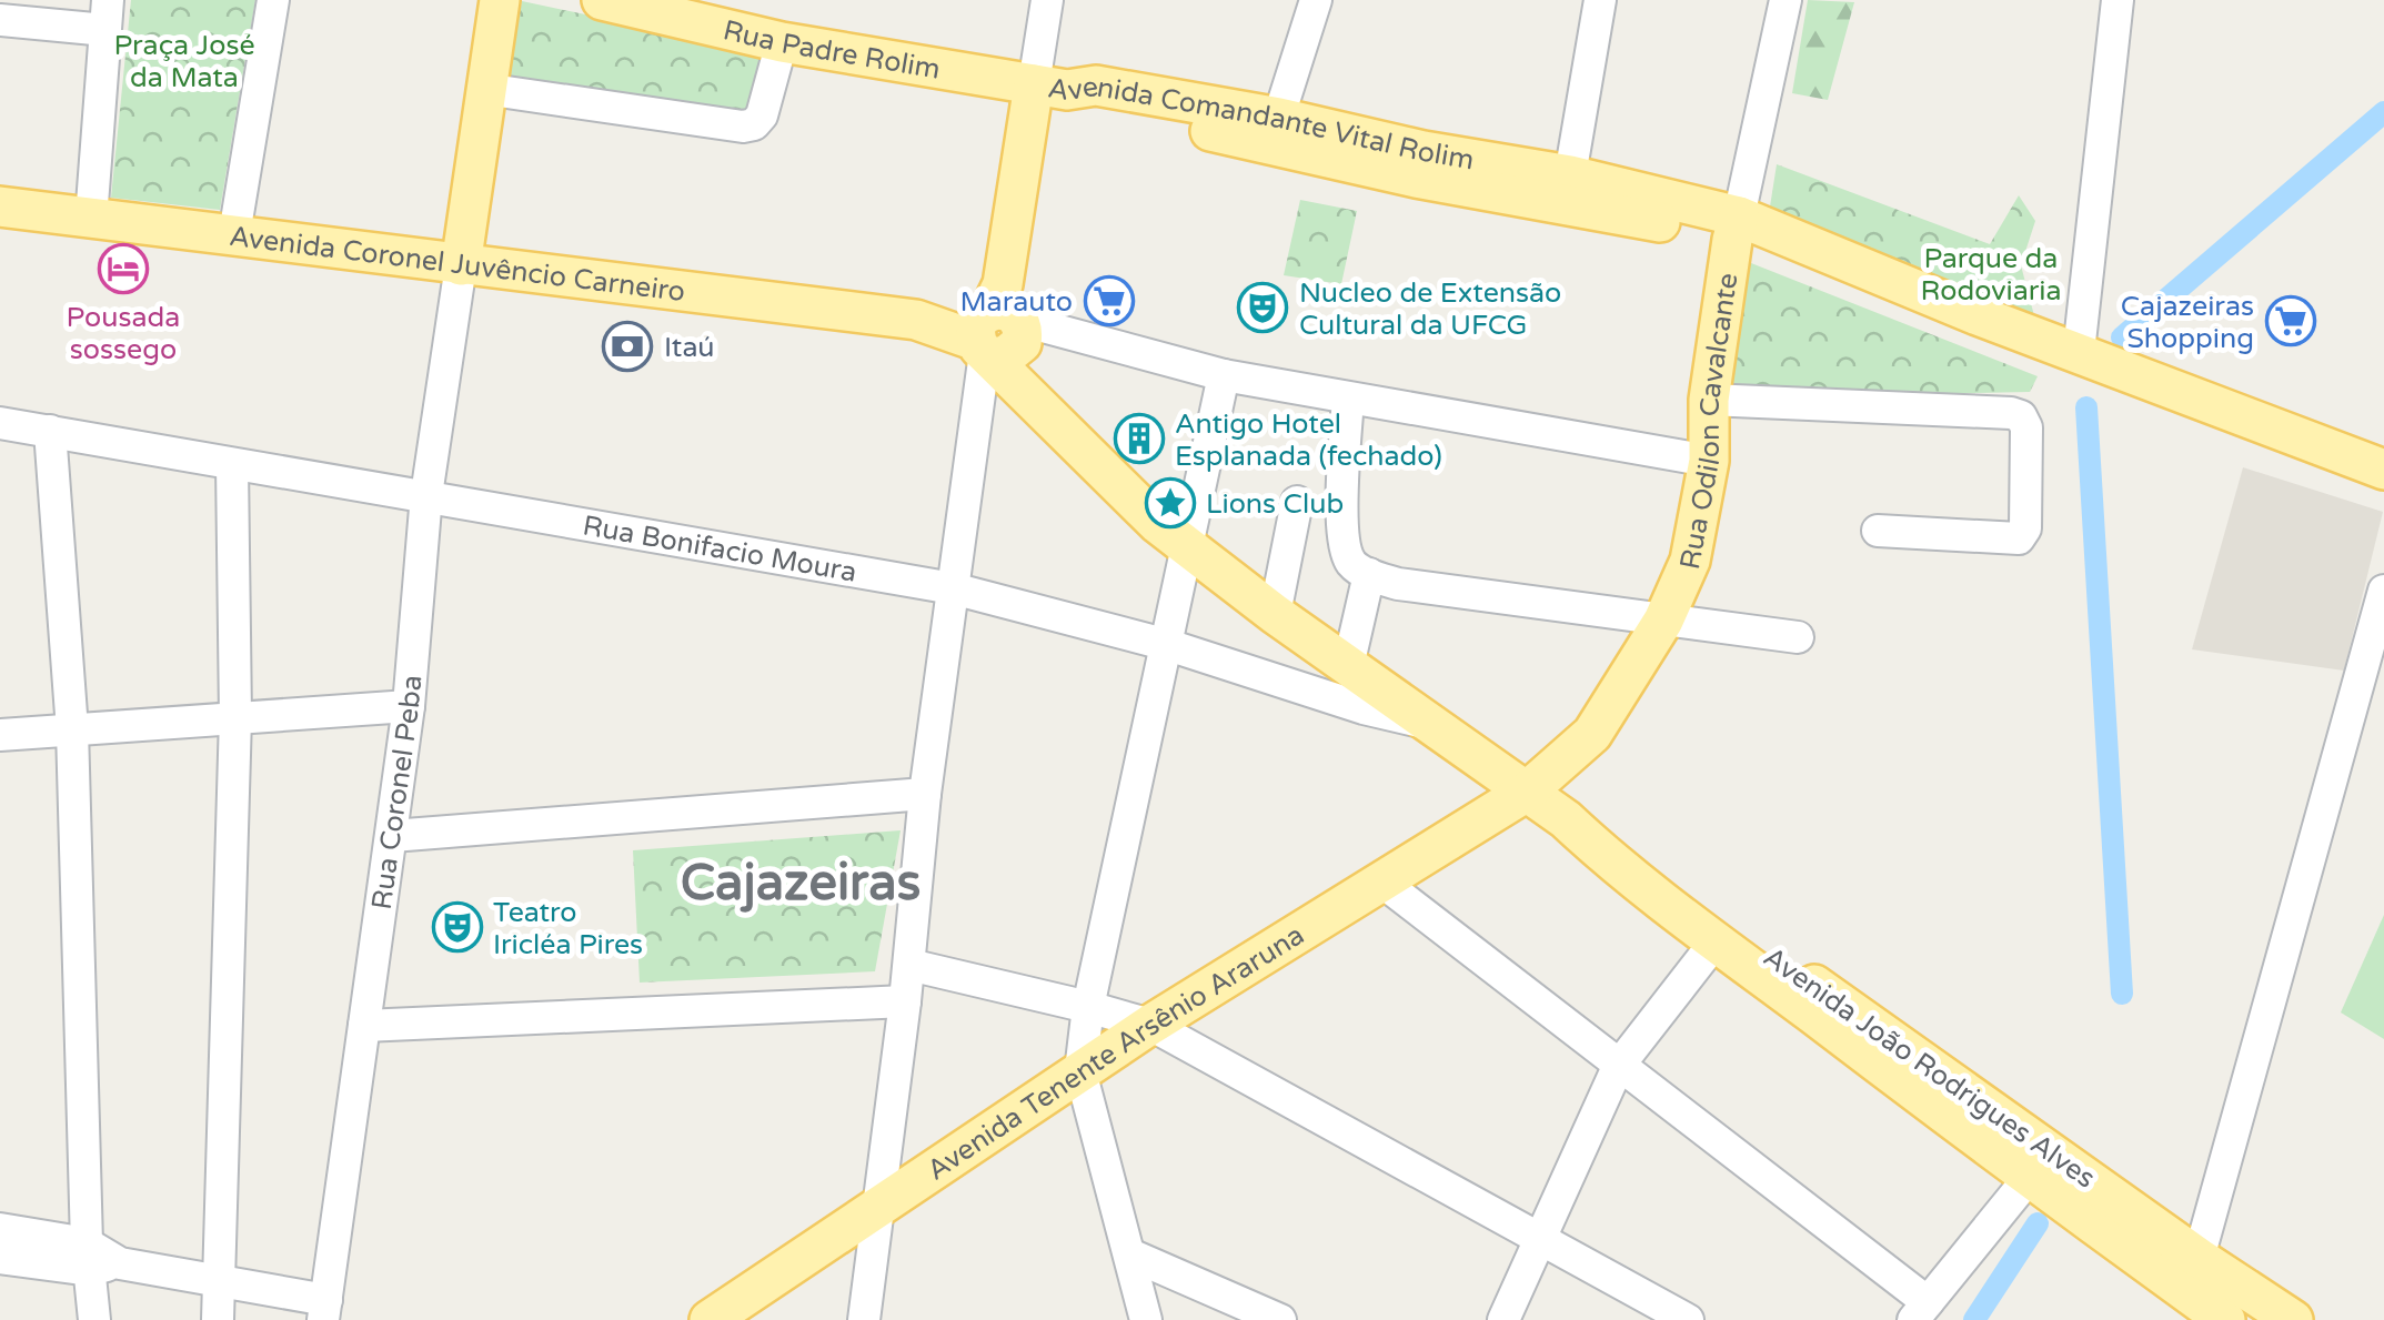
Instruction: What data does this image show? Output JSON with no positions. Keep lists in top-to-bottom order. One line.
{"streets":{"main road":["Rua Padre Rolim","Avenida Comandante Vital Rolim","Avenida Coronel Juvêncio Carneiro","Rua Odilon Cavalcante","Avenida Tenente Arsênio Araruna","Avenida João Rodrigues Alves"],"street":["Rua Bonifacio Moura","Rua Coronel Peba"]},"crossings":[["Rua Padre Rolim","Avenida Comandante Vital Rolim"],["Avenida Comandante Vital Rolim","Rua Odilon Cavalcante"],["Avenida Coronel Juvêncio Carneiro","Rua Coronel Peba"],["Avenida Coronel Juvêncio Carneiro","Avenida João Rodrigues Alves"],["Rua Odilon Cavalcante","Avenida Tenente Arsênio Araruna"],["Rua Odilon Cavalcante","Avenida João Rodrigues Alves"],["Rua Bonifacio Moura","Rua Coronel Peba"],["Rua Bonifacio Moura","Avenida João Rodrigues Alves"],["Avenida Tenente Arsênio Araruna","Avenida João Rodrigues Alves"]],"districts":["Cajazeiras"],"parks":["Praça José da Mata","Parque da Rodoviaria"],"places":{"hotel":["Pousada sossego"],"supermarket":["Marauto","Cajazeiras Shopping"],"theatre":["Nucleo de Extensão Cultural da UFCG","Teatro Iricléa Pires"],"bank":["Itaú"],"building":["Antigo Hotel Esplanada (fechado)"],"place":["Lions Club"]}}
